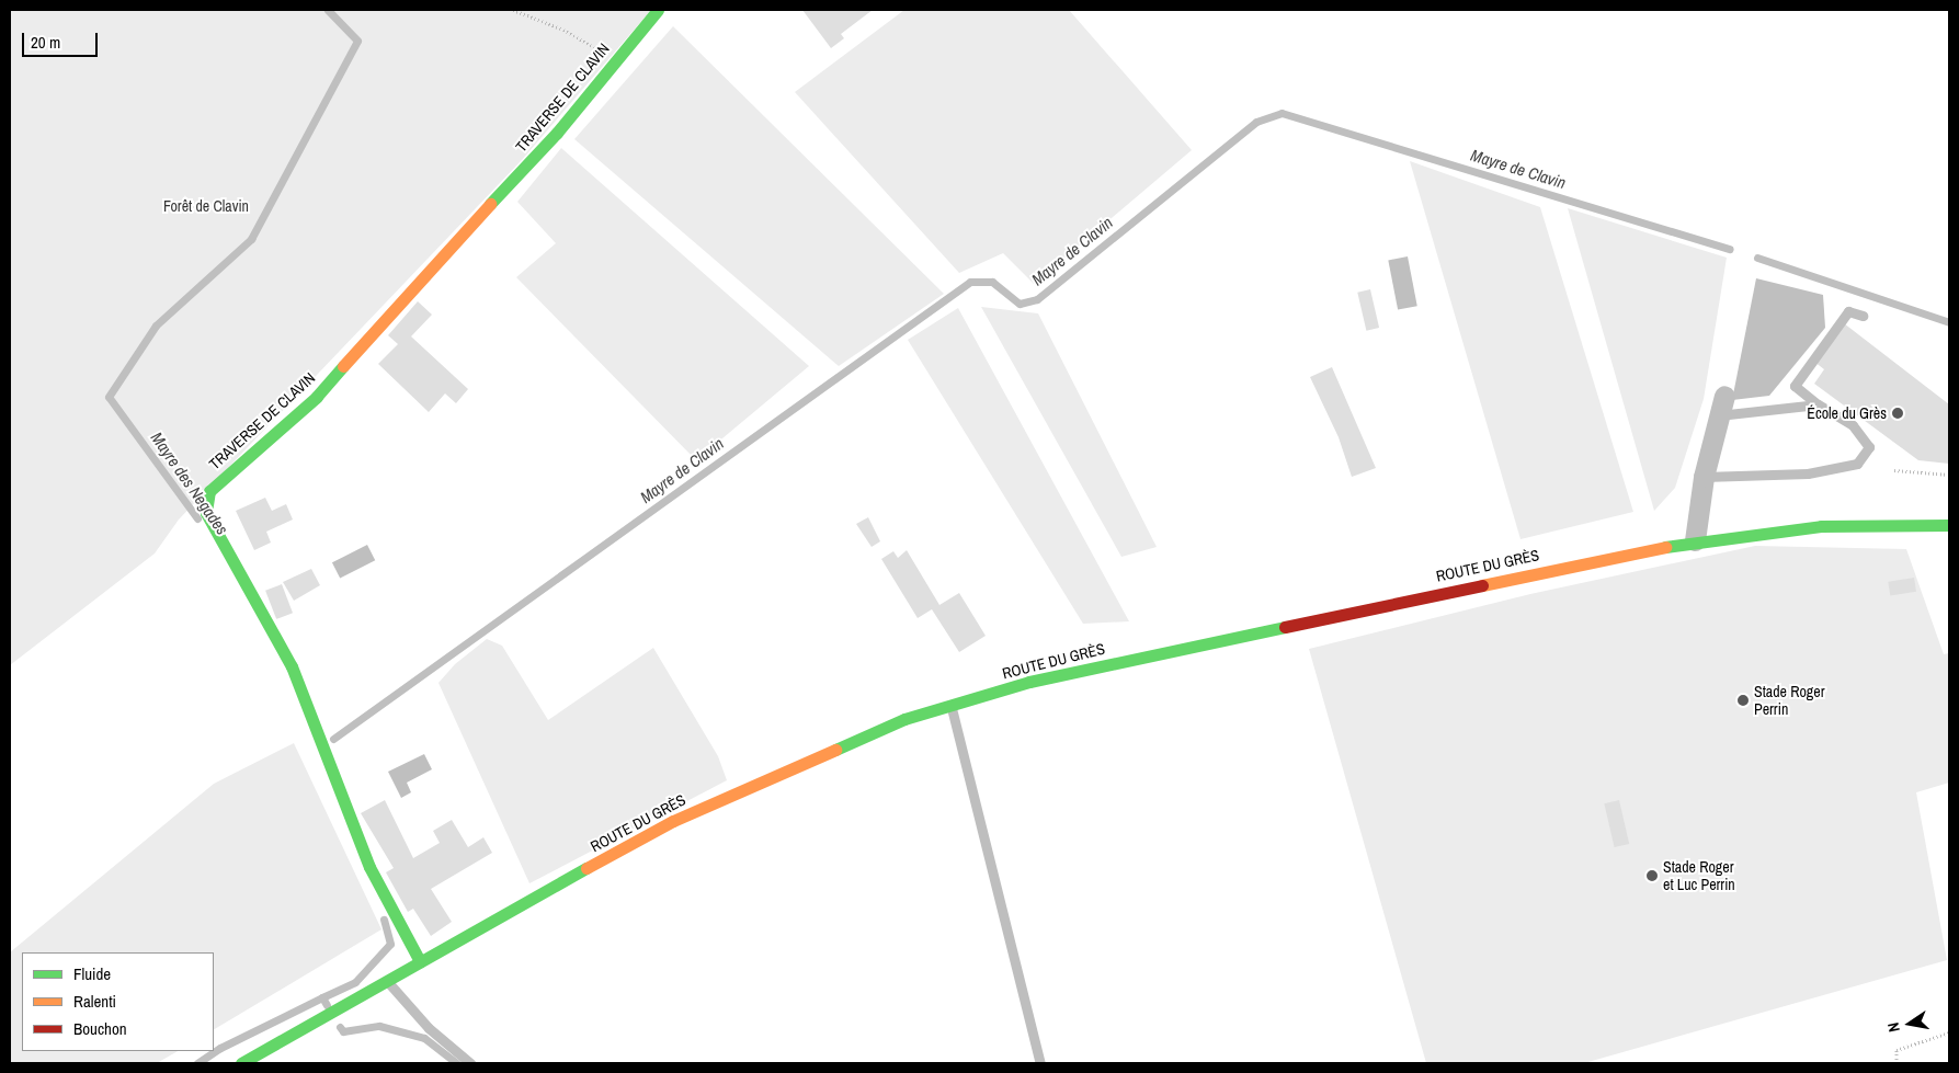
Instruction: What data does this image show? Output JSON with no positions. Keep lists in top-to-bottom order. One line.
{"streets":{"street":["TRAVERSE DE CLAVIN","ROUTE DU GRÈS"]},"crossings":[["TRAVERSE DE CLAVIN","ROUTE DU GRÈS"]],"water":["Mayre de Clavin","Mayre des Negades"],"parks":["Forêt de Clavin"],"places":["École du Grès","Stade Roger Perrin","Stade Roger et Luc Perrin"],"legend":["Fluide","Ralenti","Bouchon"],"scale_bar":"20 m","north":"left"}
